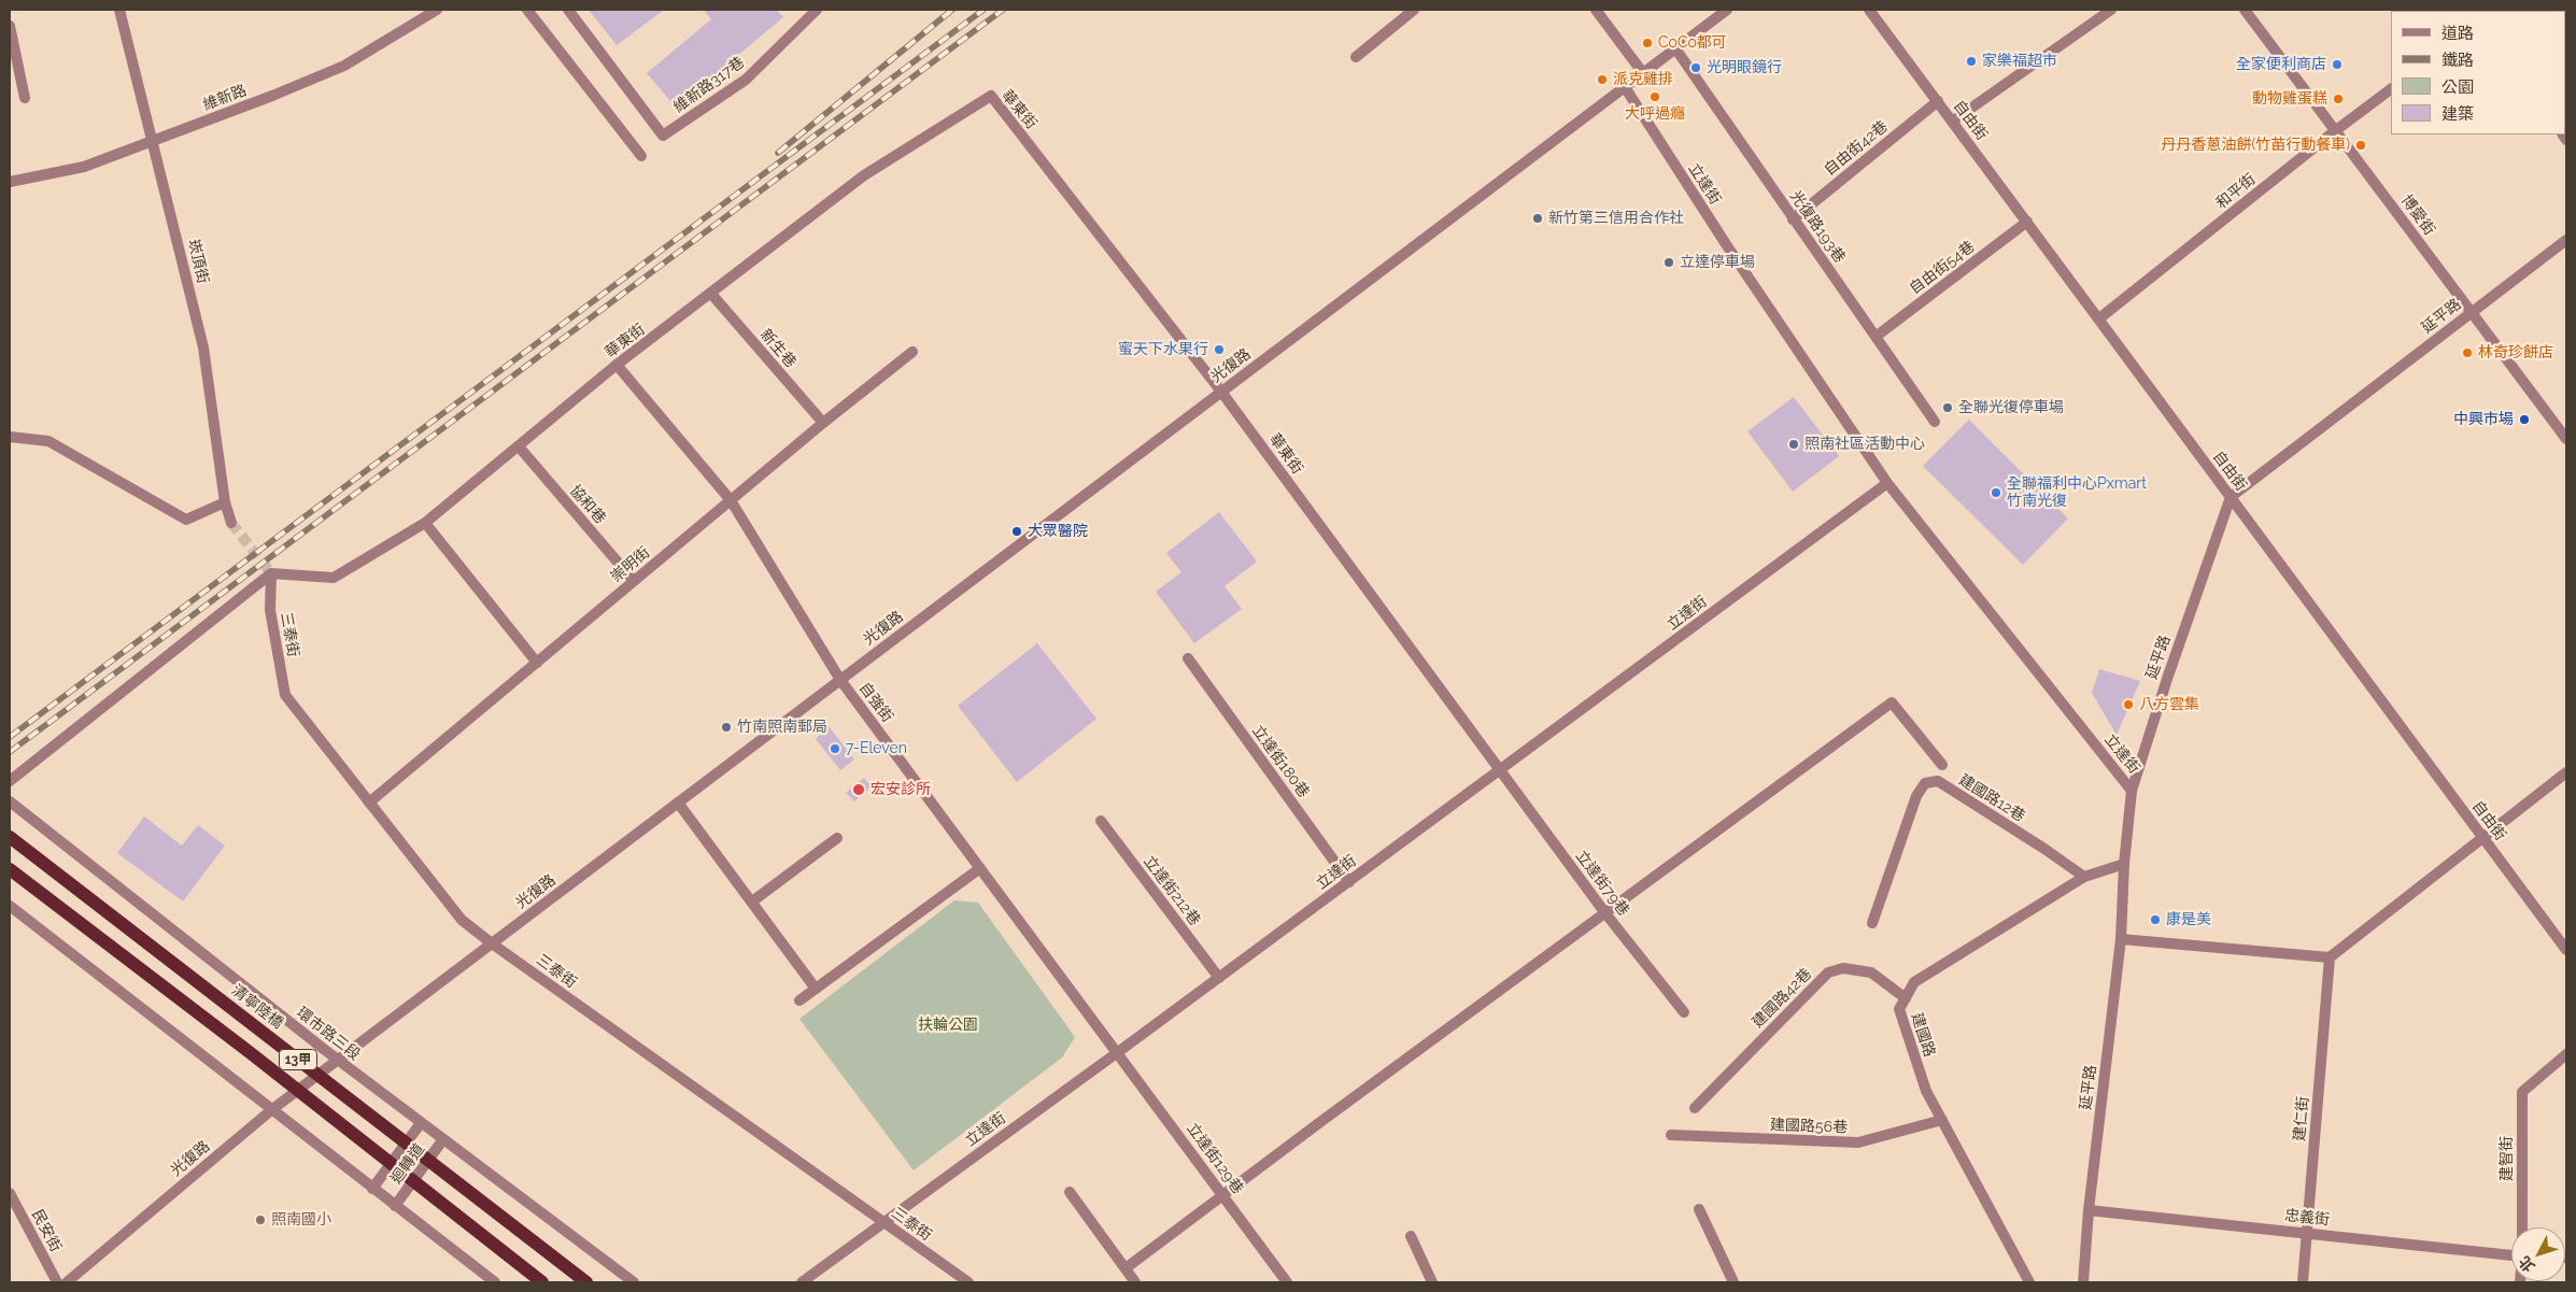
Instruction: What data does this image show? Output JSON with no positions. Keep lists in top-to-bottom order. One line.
{"streets":{"main road":["清寧陸橋","13甲"],"street":["維新路317巷","維新路","華東街","自由街","自由街42巷","立達街","和平街","博愛街","光復路193巷","崁頂街","自由街54巷","延平路","新生巷","光復路","協和巷","崇明街","三泰街","自強街","立達街180巷","建國路12巷","立達街79巷","立達街212巷","建國路42巷","環市路三段","建國路","建仁街","建國路56巷","立達街129巷","建智街","迴轉道","忠義街","民安街"]},"crossings":[["維新路","崁頂街"],["華東街","立達街"],["華東街","新生巷"],["華東街","光復路"],["華東街","協和巷"],["華東街","三泰街"],["華東街","自強街"],["華東街","立達街79巷"],["自由街","自由街42巷"],["自由街","和平街"],["自由街","自由街54巷"],["自由街","延平路"],["自由街42巷","光復路193巷"],["立達街","延平路"],["立達街","光復路"],["立達街","三泰街"],["立達街","自強街"],["立達街","立達街180巷"],["立達街","立達街79巷"],["立達街","立達街212巷"],["立達街","立達街129巷"],["和平街","博愛街"],["博愛街","延平路"],["光復路193巷","自由街54巷"],["光復路193巷","光復路"],["延平路","建國路"],["延平路","忠義街"],["新生巷","崇明街"],["光復路","三泰街"],["光復路","自強街"],["光復路","環市路三段"],["協和巷","崇明街"],["崇明街","三泰街"],["崇明街","自強街"],["自強街","立達街129巷"],["建國路12巷","建國路"],["建國路42巷","建國路"],["環市路三段","迴轉道"],["建國路","建國路56巷"],["建仁街","忠義街"]],"parks":["扶輪公園"],"places":["CoCo都可","家樂福超市","全家便利商店","光明眼鏡行","派克雞排","大呼過癮","動物雞蛋糕","丹丹香蔥油餅(竹苖行動餐車)","新竹第三信用合作社","立達停車場","蜜天下水果行","林奇珍餅店","全聯光復停車場","中興市場","照南社區活動中心","全聯福利中心Pxmart 竹南光復","大眾醫院","八方雲集","竹南照南郵局","7-Eleven","宏安診所","康是美","照南國小"],"legend":["道路","鐵路","公園","建築"],"north":"bottom left"}
